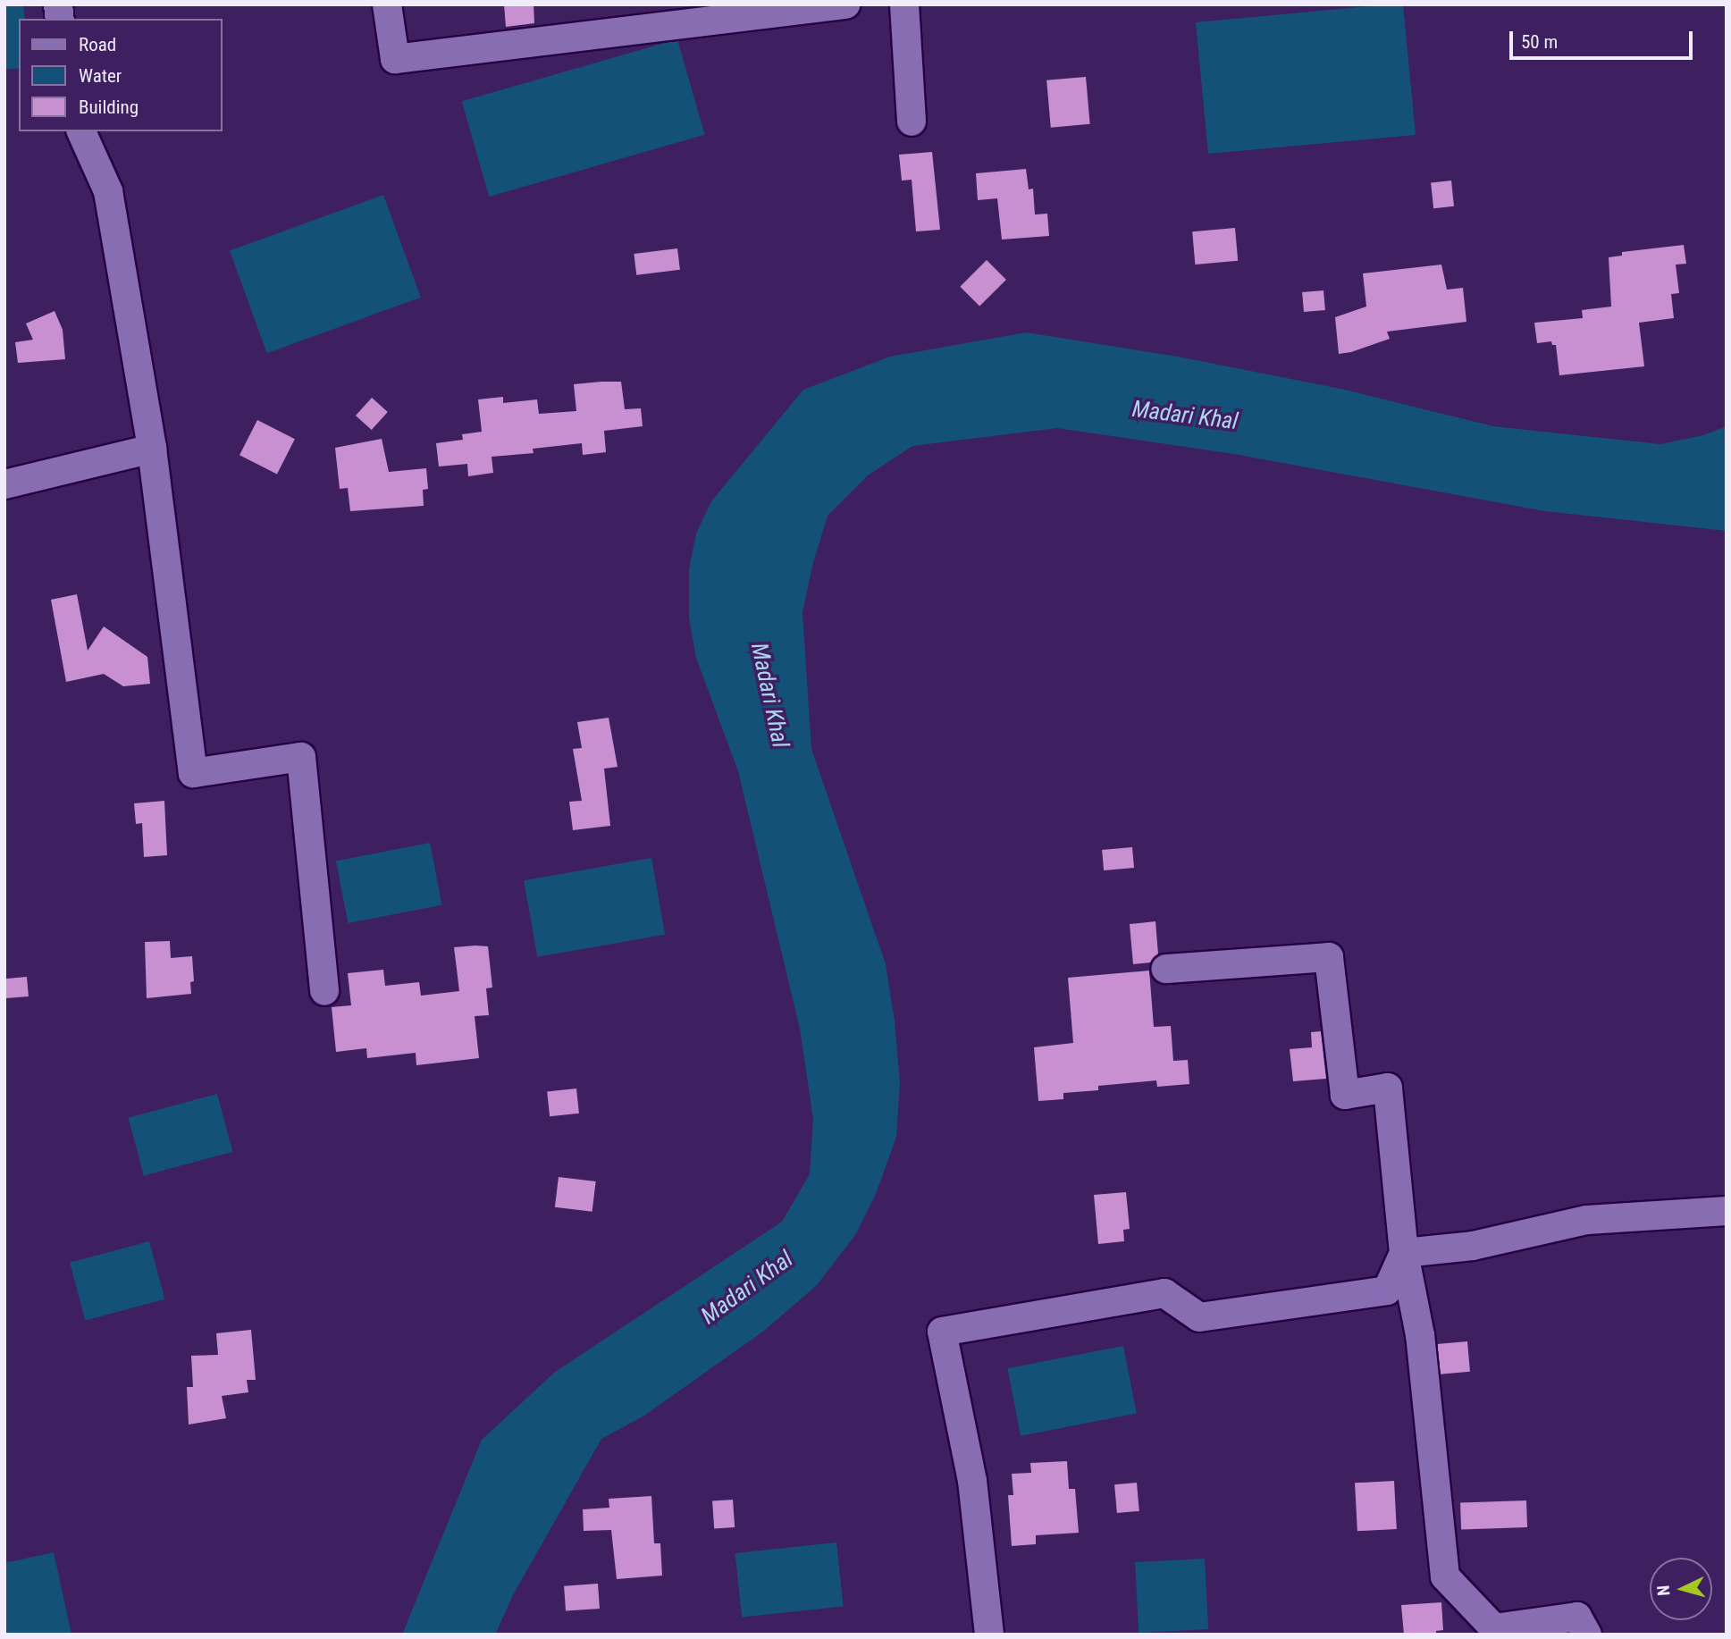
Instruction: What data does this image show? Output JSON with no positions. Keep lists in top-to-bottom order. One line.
{"water":["Madari Khal"],"legend":["Road","Water","Building"],"scale_bar":"50 m","north":"left"}
